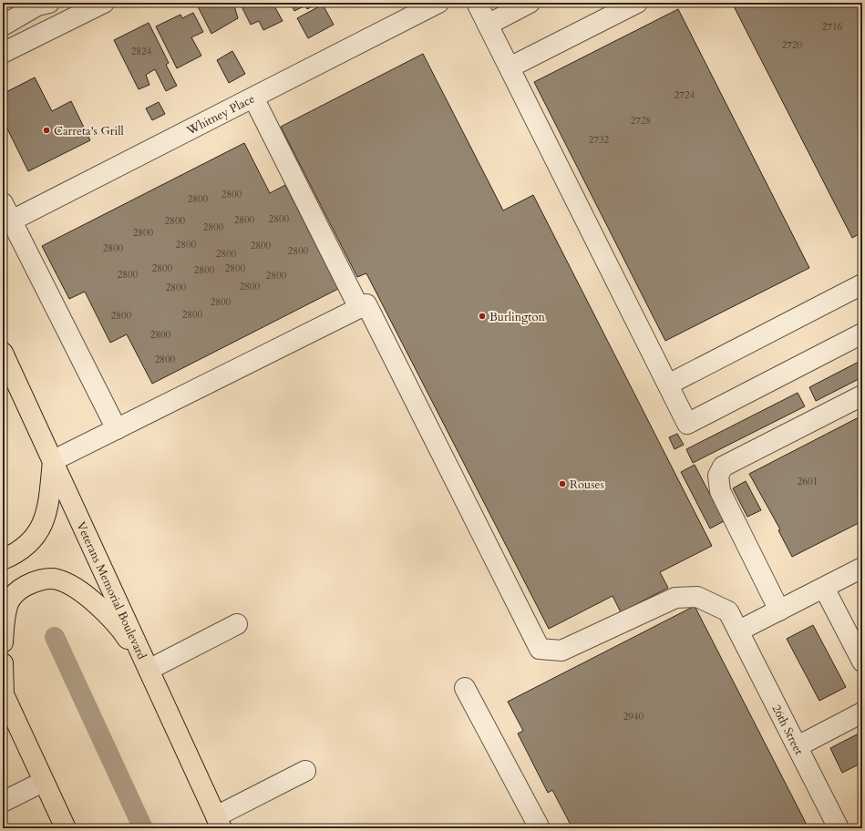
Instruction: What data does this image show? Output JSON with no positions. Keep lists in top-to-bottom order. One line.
{"streets":{"main road":["Veterans Memorial Boulevard"],"street":["Whitney Place","26th Street"]},"places":["Carreta's Grill","Burlington","Rouses"],"house_numbers":["2716","2720","2824","2724","2728","2732","2800","2800","2800","2800","2800","2800","2800","2800","2800","2800","2800","2800","2800","2800","2800","2800","2800","2800","2800","2800","2800","2800","2800","2800","2601","2940"]}
